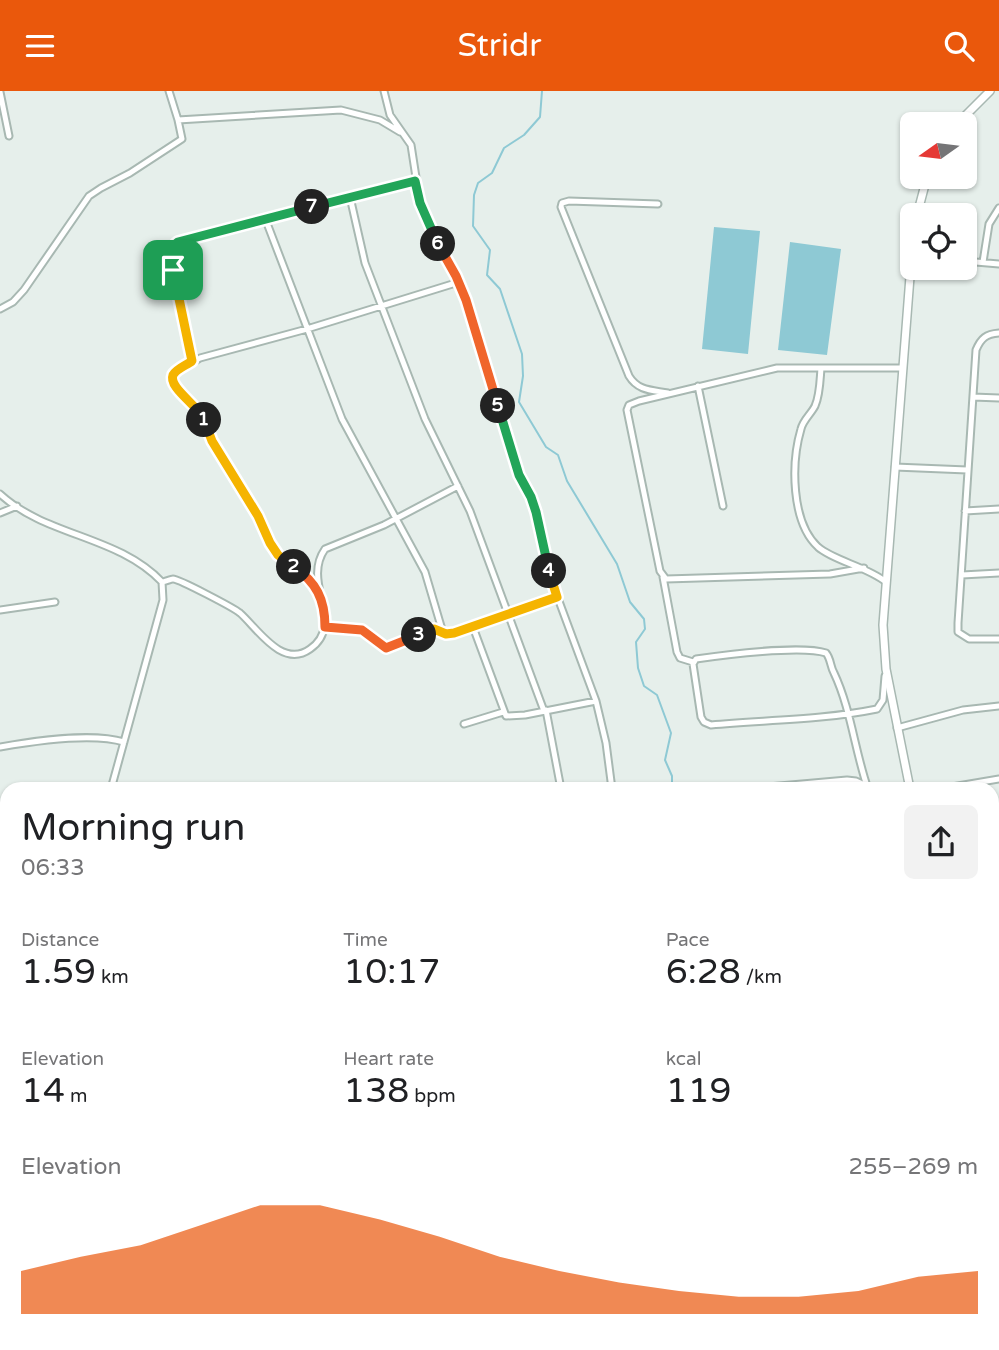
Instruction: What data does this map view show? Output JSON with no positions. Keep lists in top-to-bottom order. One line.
{"north":"left","page":{"header":"Stridr","pins":["7","6","5","1","2","4","3"],"heading":["Morning run","06:33"],"stats":[["Distance","1.59 km"],["Time","10:17"],["Pace","6:28 /km"],["Elevation","14 m"],["Heart rate","138 bpm"],["kcal","119"]],"chart":["Elevation","255–269 m"]}}
